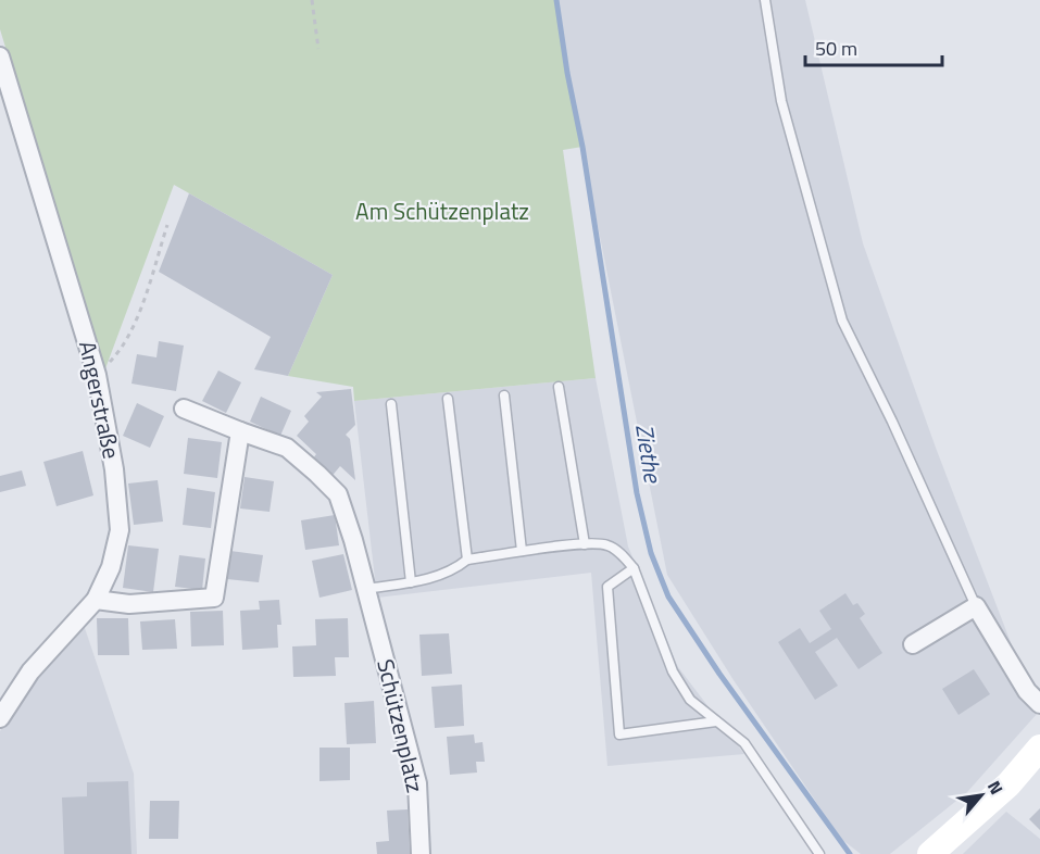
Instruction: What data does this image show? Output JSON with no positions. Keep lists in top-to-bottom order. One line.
{"streets":{"street":["Angerstraße","Schützenplatz"]},"water":["Ziethe"],"parks":["Am Schützenplatz"],"scale_bar":"50 m","north":"top right"}
